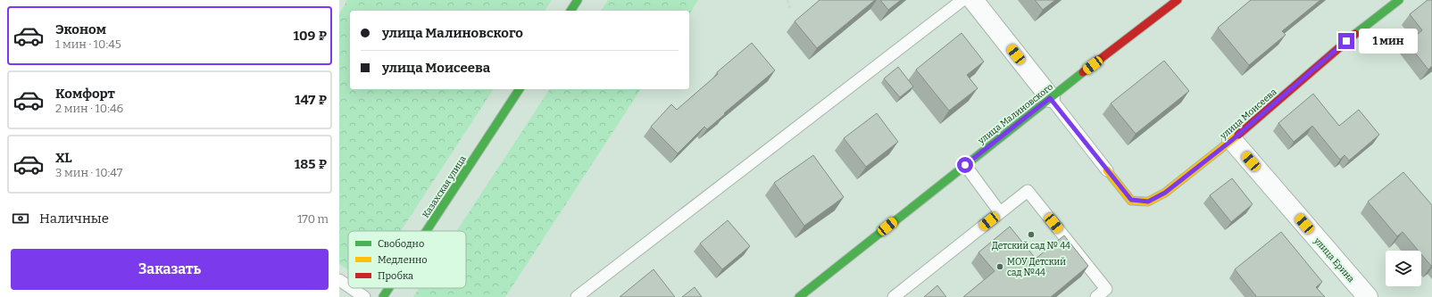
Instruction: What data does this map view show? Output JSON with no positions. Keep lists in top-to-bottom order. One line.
{"streets":{"street":["улица Малиновского","улица Моисеева","Казахская улица","улица Ерина"]},"crossings":[["улица Моисеева","улица Ерина"]],"places":["Детский сад № 44","МОУ Детский сад №44"],"legend":["Свободно","Медленно","Пробка"],"page":{"list":[{"name":"Эконом","note":"1 мин · 10:45","value":"109 ₽"},{"name":"Комфорт","note":"2 мин · 10:46","value":"147 ₽"},{"name":"XL","note":"3 мин · 10:47","value":"185 ₽"}],"banner":["улица Малиновского","улица Моисеева"],"bubble":"1 мин","pay":["Наличные","170 m"],"buttons":"Заказать"}}
